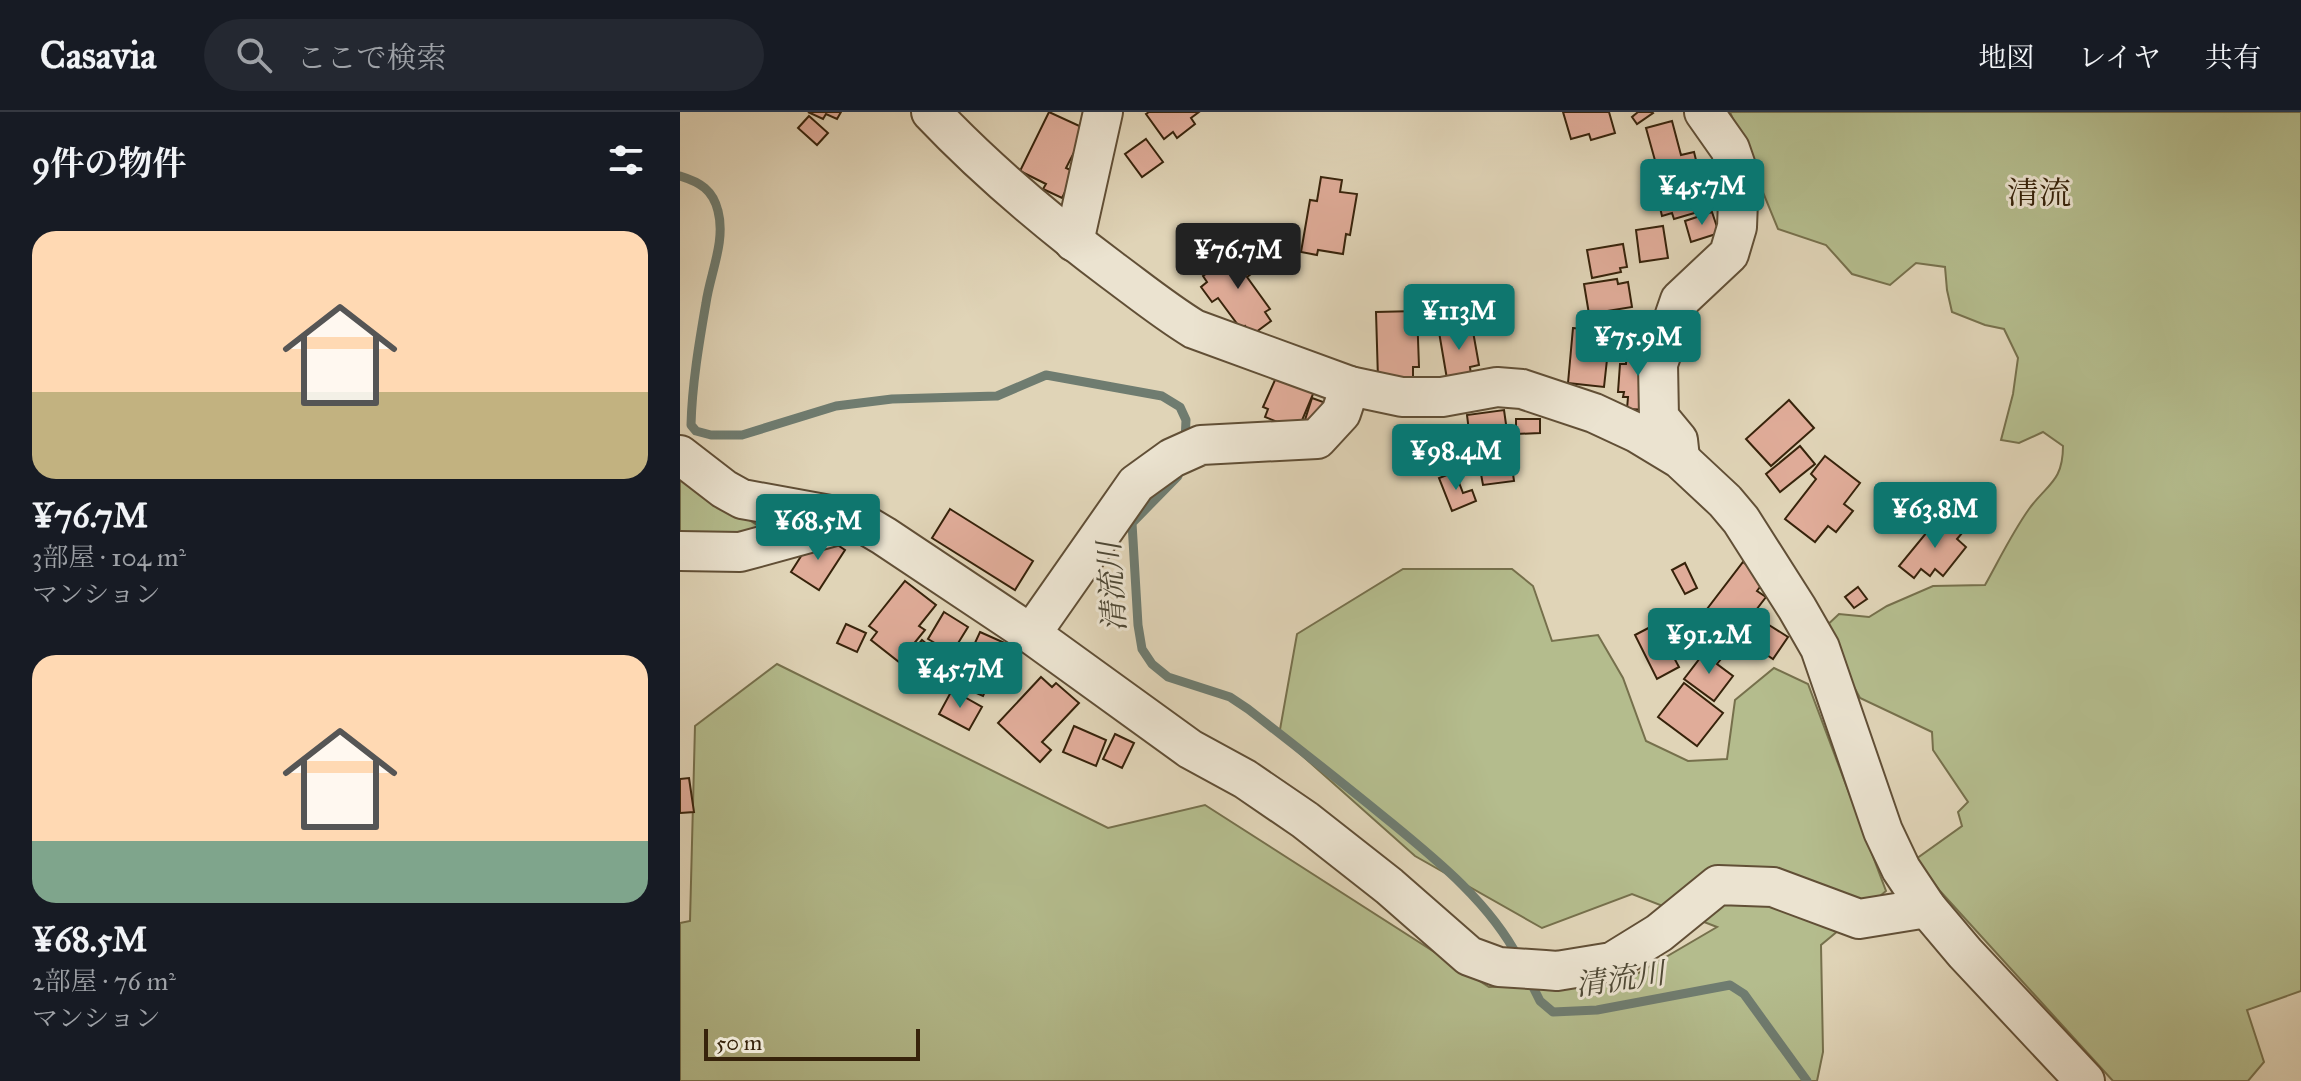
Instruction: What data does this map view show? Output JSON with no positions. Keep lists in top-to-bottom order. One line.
{"districts":["清流"],"water":["清流川"],"scale_bar":"50 m","page":{"header":"Casavia","search":"ここで検索","nav":["地図","レイヤ","共有"],"heading":"9件の物件","price":["¥45.7M","¥76.7M","¥113M","¥75.9M","¥98.4M","¥63.8M","¥68.5M","¥91.2M","¥45.7M"],"list":[{"name":"¥76.7M","note":"3部屋 · 104 m² · マンション"},{"name":"¥68.5M","note":"2部屋 · 76 m² · マンション"}],"scale":"50 m"}}
